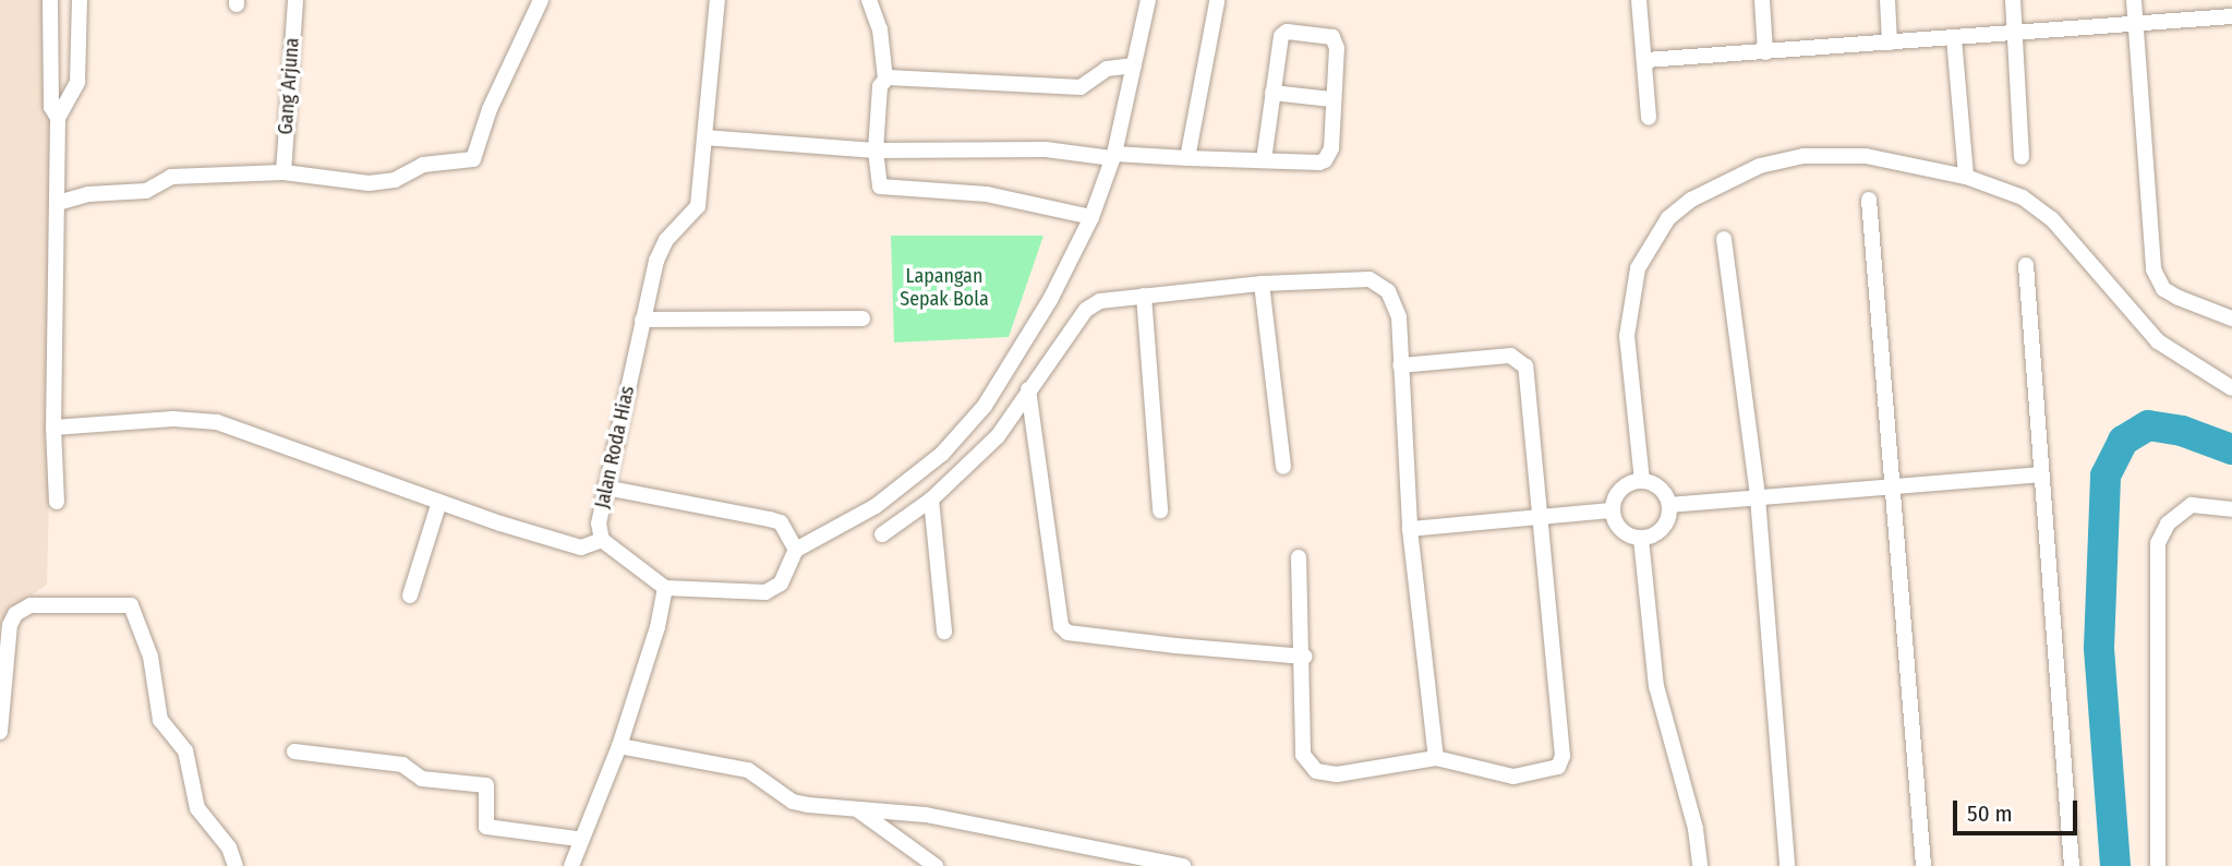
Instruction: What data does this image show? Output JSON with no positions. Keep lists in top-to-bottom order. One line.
{"streets":{"street":["Gang Arjuna","Jalan Roda Hias"]},"parks":["Lapangan Sepak Bola"],"scale_bar":"50 m"}
